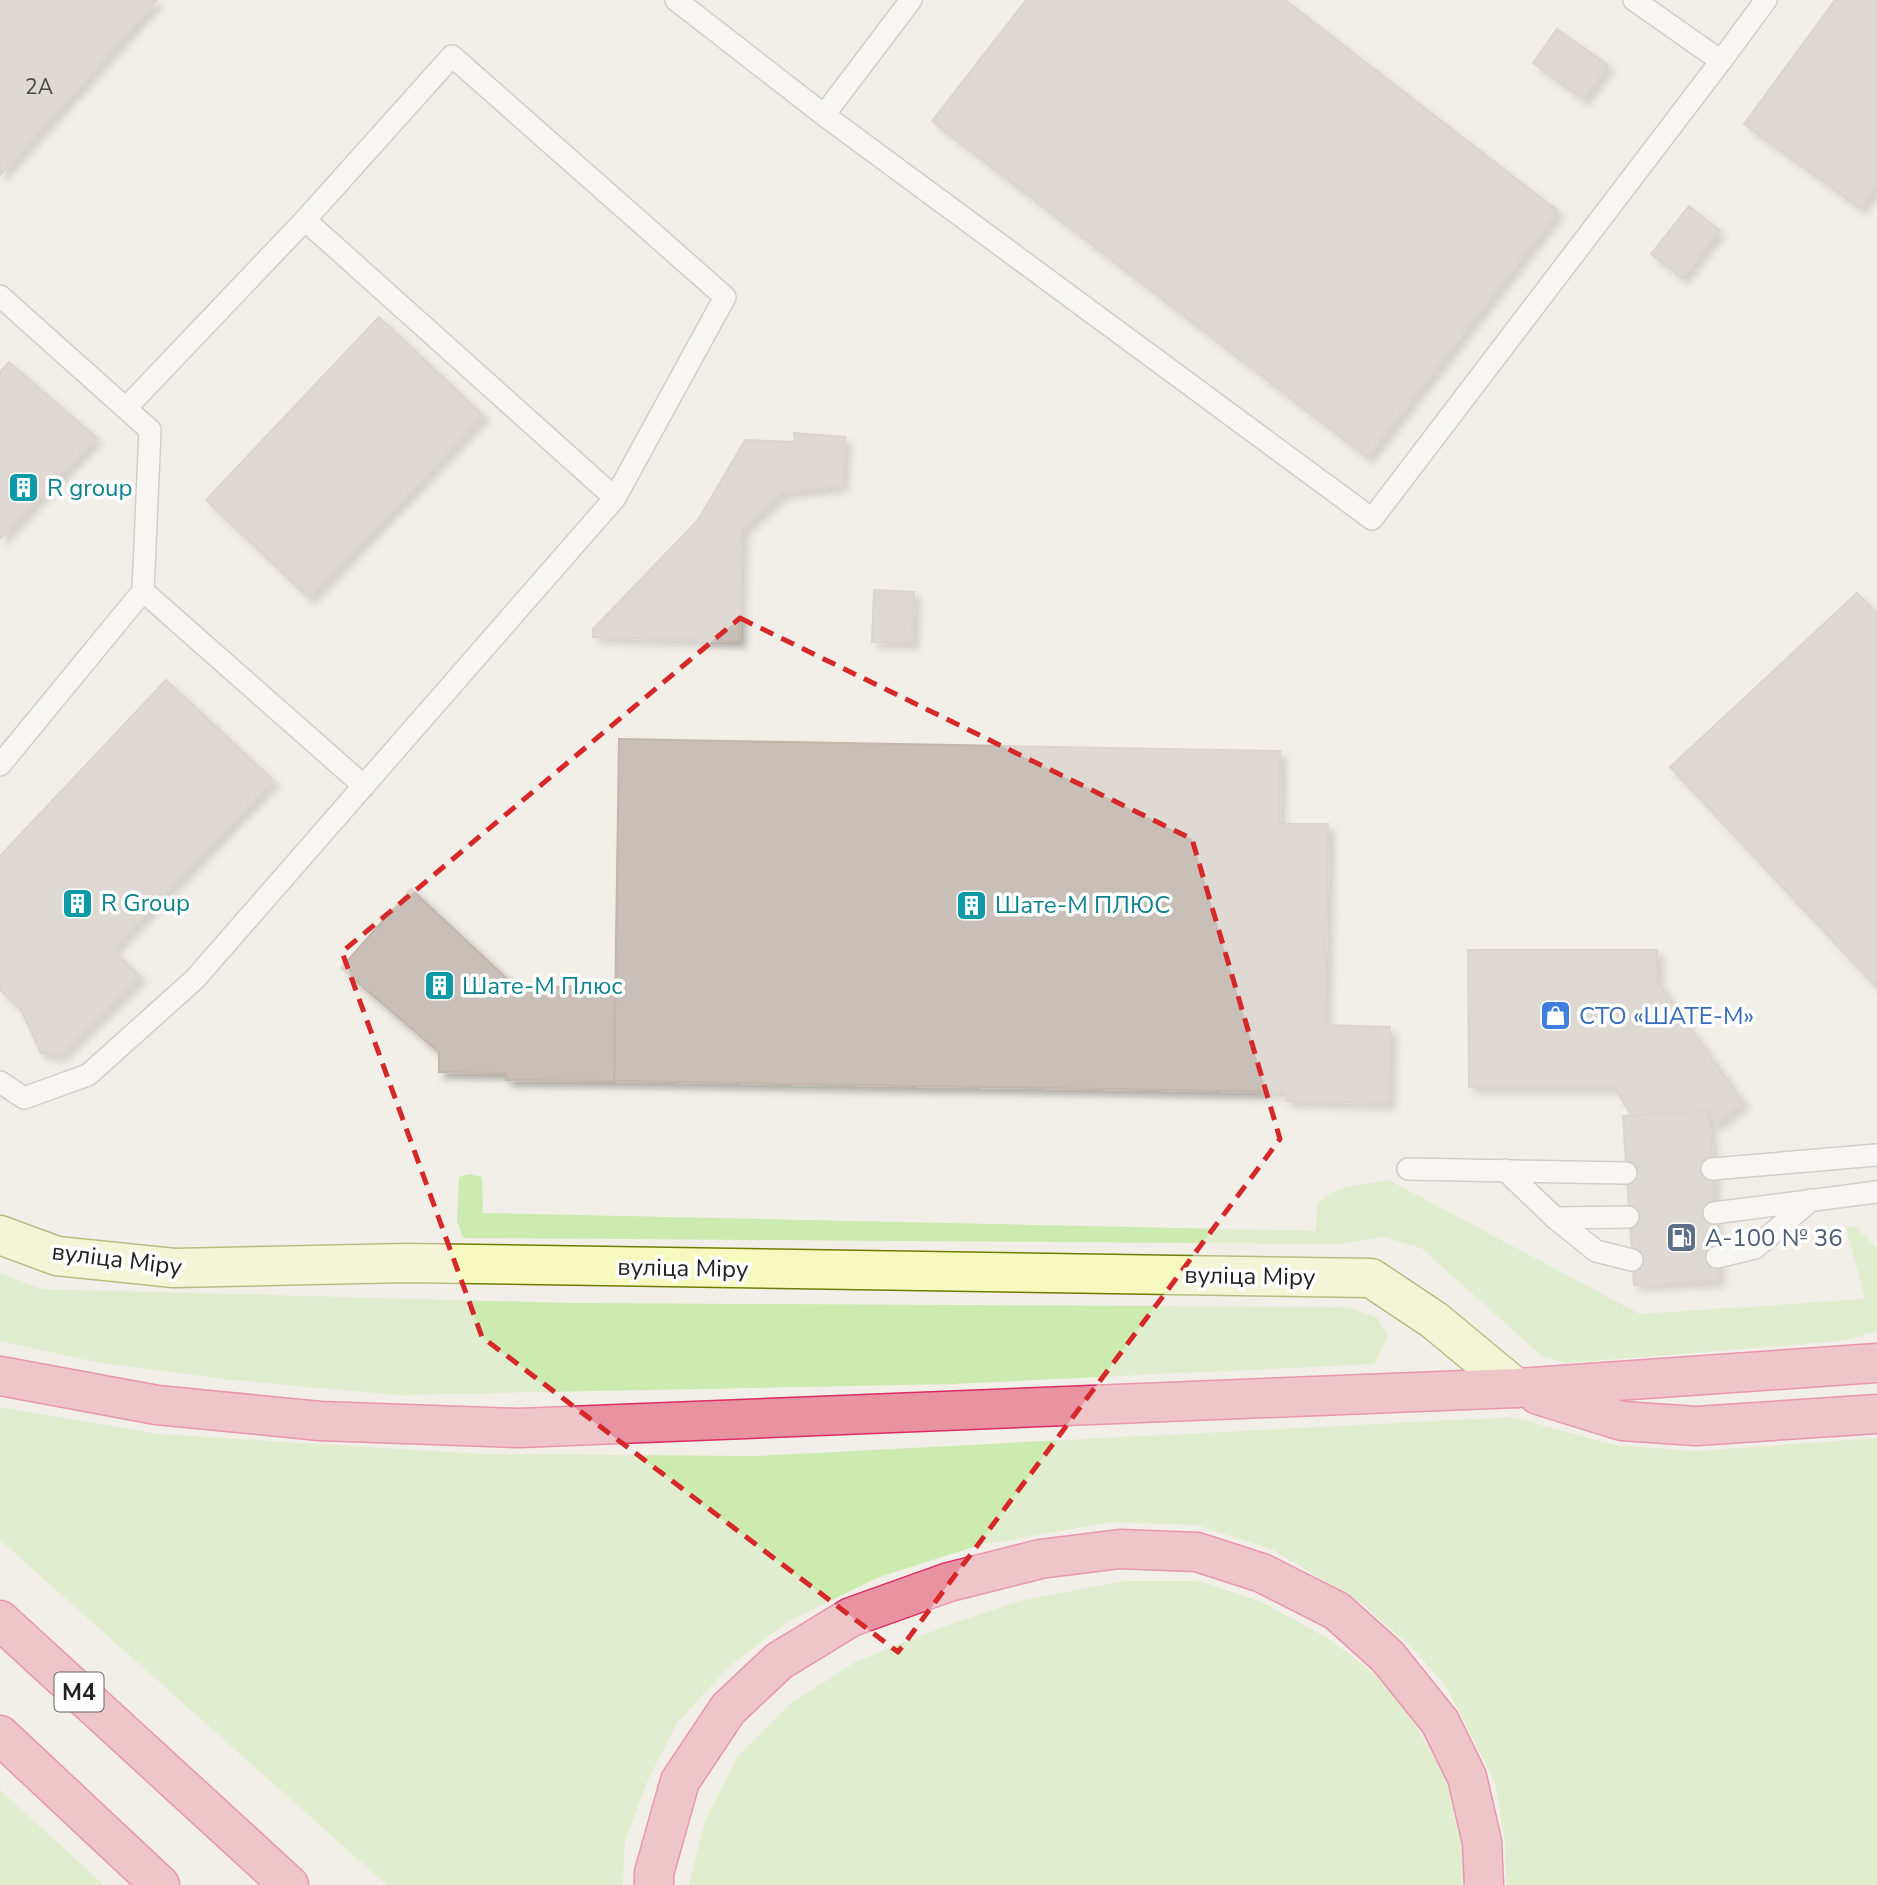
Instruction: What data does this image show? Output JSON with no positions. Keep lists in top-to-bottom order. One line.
{"streets":{"highway":["М4"],"street":["вуліца Міру"]},"places":{"building":["R group","R Group","Шате-М ПЛЮС","Шате-М Плюс"],"shop":["СТО «ШАТЕ-М»"],"fuel station":["А-100 № 36"]},"house_numbers":["2А"]}
